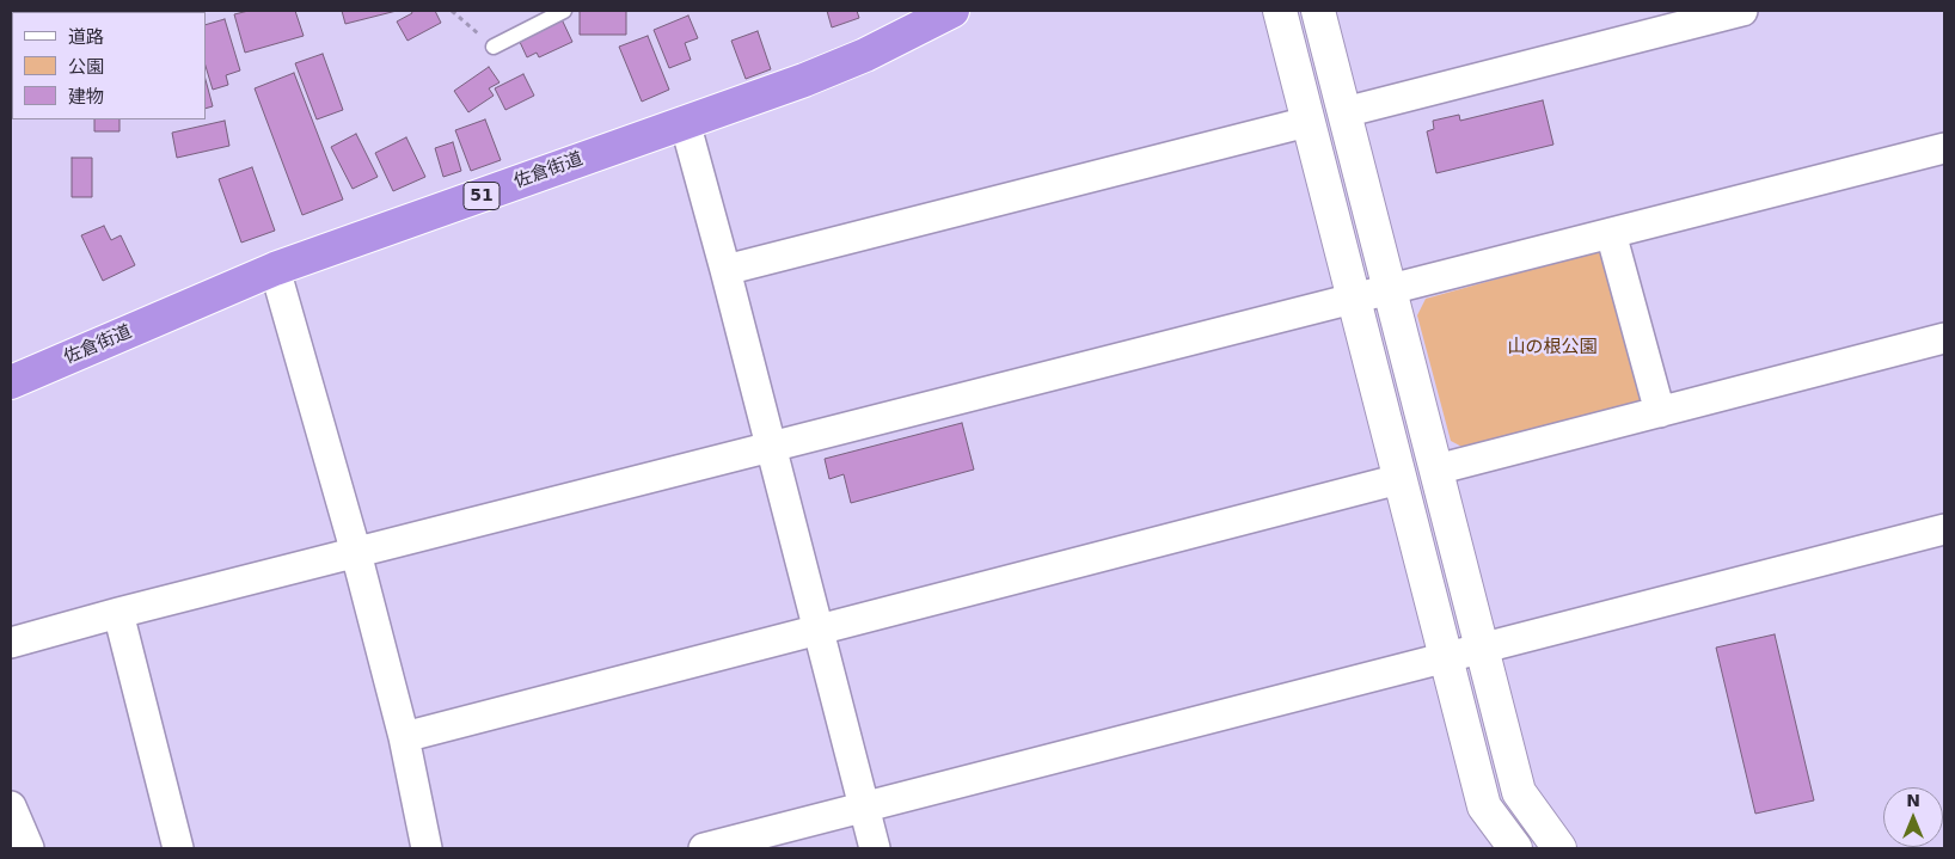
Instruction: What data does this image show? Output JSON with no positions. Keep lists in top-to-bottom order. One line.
{"streets":{"highway":["佐倉街道","51"]},"parks":["山の根公園"],"legend":["道路","公園","建物"],"north":"top"}
